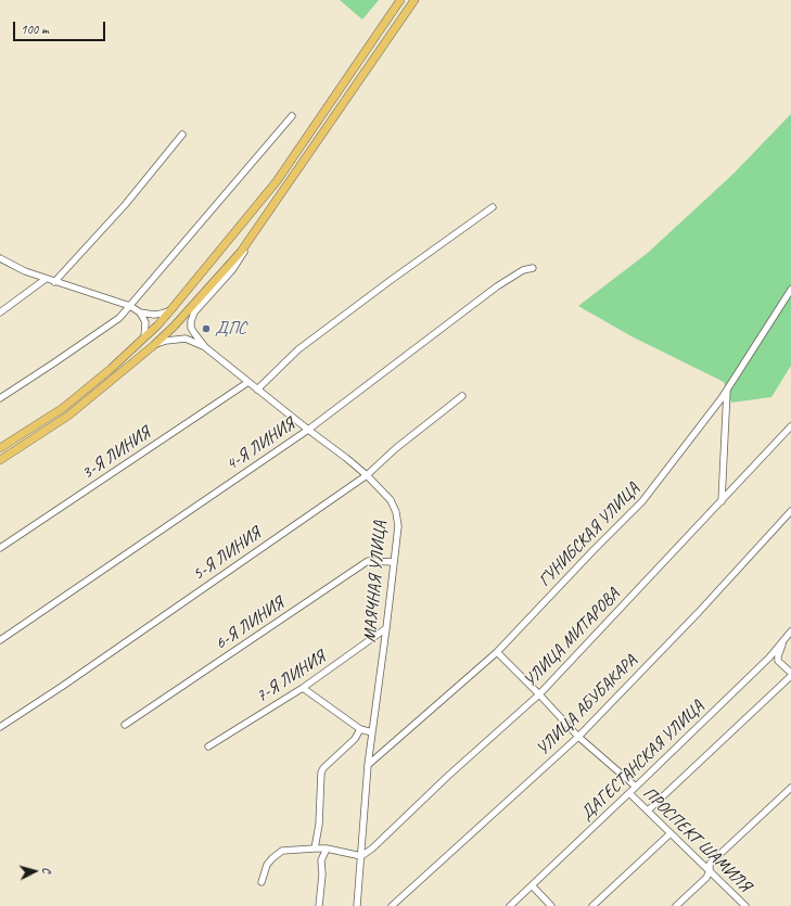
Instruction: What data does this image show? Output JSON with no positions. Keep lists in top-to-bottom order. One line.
{"streets":{"street":["4-Я ЛИНИЯ","3-Я ЛИНИЯ","ГУНИБСКАЯ УЛИЦА","5-Я ЛИНИЯ","МАЯЧНАЯ УЛИЦА","6-Я ЛИНИЯ","УЛИЦА МИТАРОВА","7-Я ЛИНИЯ","УЛИЦА АБУБАКАРА","ДАГЕСТАНСКАЯ УЛИЦА","ПРОСПЕКТ ШАМИЛЯ"]},"crossings":[["4-Я ЛИНИЯ","МАЯЧНАЯ УЛИЦА"],["3-Я ЛИНИЯ","МАЯЧНАЯ УЛИЦА"],["ГУНИБСКАЯ УЛИЦА","МАЯЧНАЯ УЛИЦА"],["ГУНИБСКАЯ УЛИЦА","ПРОСПЕКТ ШАМИЛЯ"],["5-Я ЛИНИЯ","МАЯЧНАЯ УЛИЦА"],["МАЯЧНАЯ УЛИЦА","6-Я ЛИНИЯ"],["МАЯЧНАЯ УЛИЦА","УЛИЦА МИТАРОВА"],["МАЯЧНАЯ УЛИЦА","7-Я ЛИНИЯ"],["УЛИЦА МИТАРОВА","ПРОСПЕКТ ШАМИЛЯ"],["УЛИЦА АБУБАКАРА","ПРОСПЕКТ ШАМИЛЯ"],["ДАГЕСТАНСКАЯ УЛИЦА","ПРОСПЕКТ ШАМИЛЯ"]],"places":["ДПС"],"scale_bar":"100 m","north":"right"}
